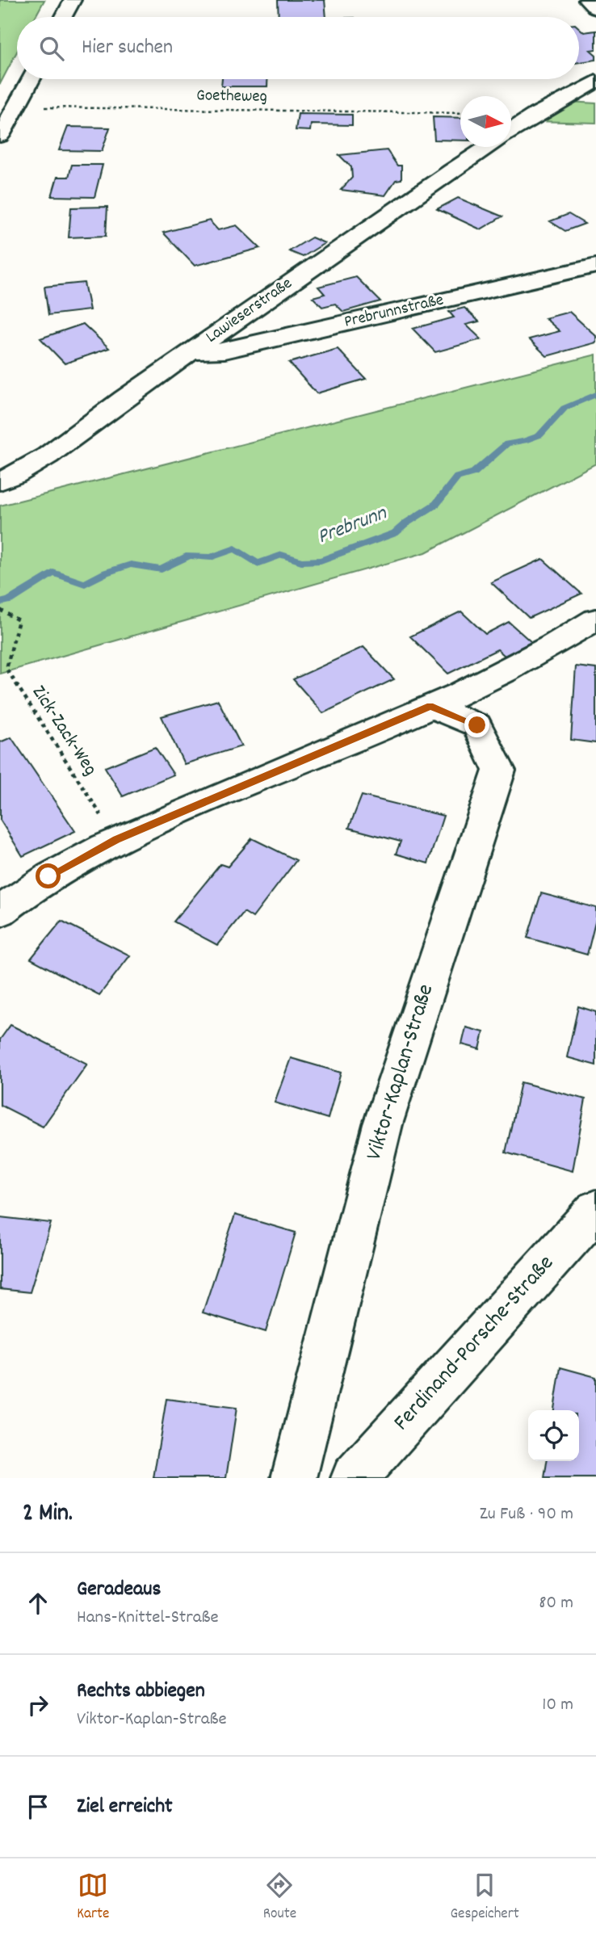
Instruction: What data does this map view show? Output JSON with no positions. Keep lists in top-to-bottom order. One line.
{"streets":{"street":["Lawieserstraße","Prebrunnstraße","Viktor-Kaplan-Straße","Ferdinand-Porsche-Straße"],"path":["Goetheweg","Zick-Zack-Weg"]},"crossings":[["Lawieserstraße","Prebrunnstraße"]],"water":["Prebrunn"],"north":"right","page":{"search":"Hier suchen","heading":["2 Min.","Zu Fuß · 90 m"],"list":[["Geradeaus","Hans-Knittel-Straße","80 m"],["Rechts abbiegen","Viktor-Kaplan-Straße","10 m"],"Ziel erreicht"],"nav":["Karte","Route","Gespeichert"]}}
